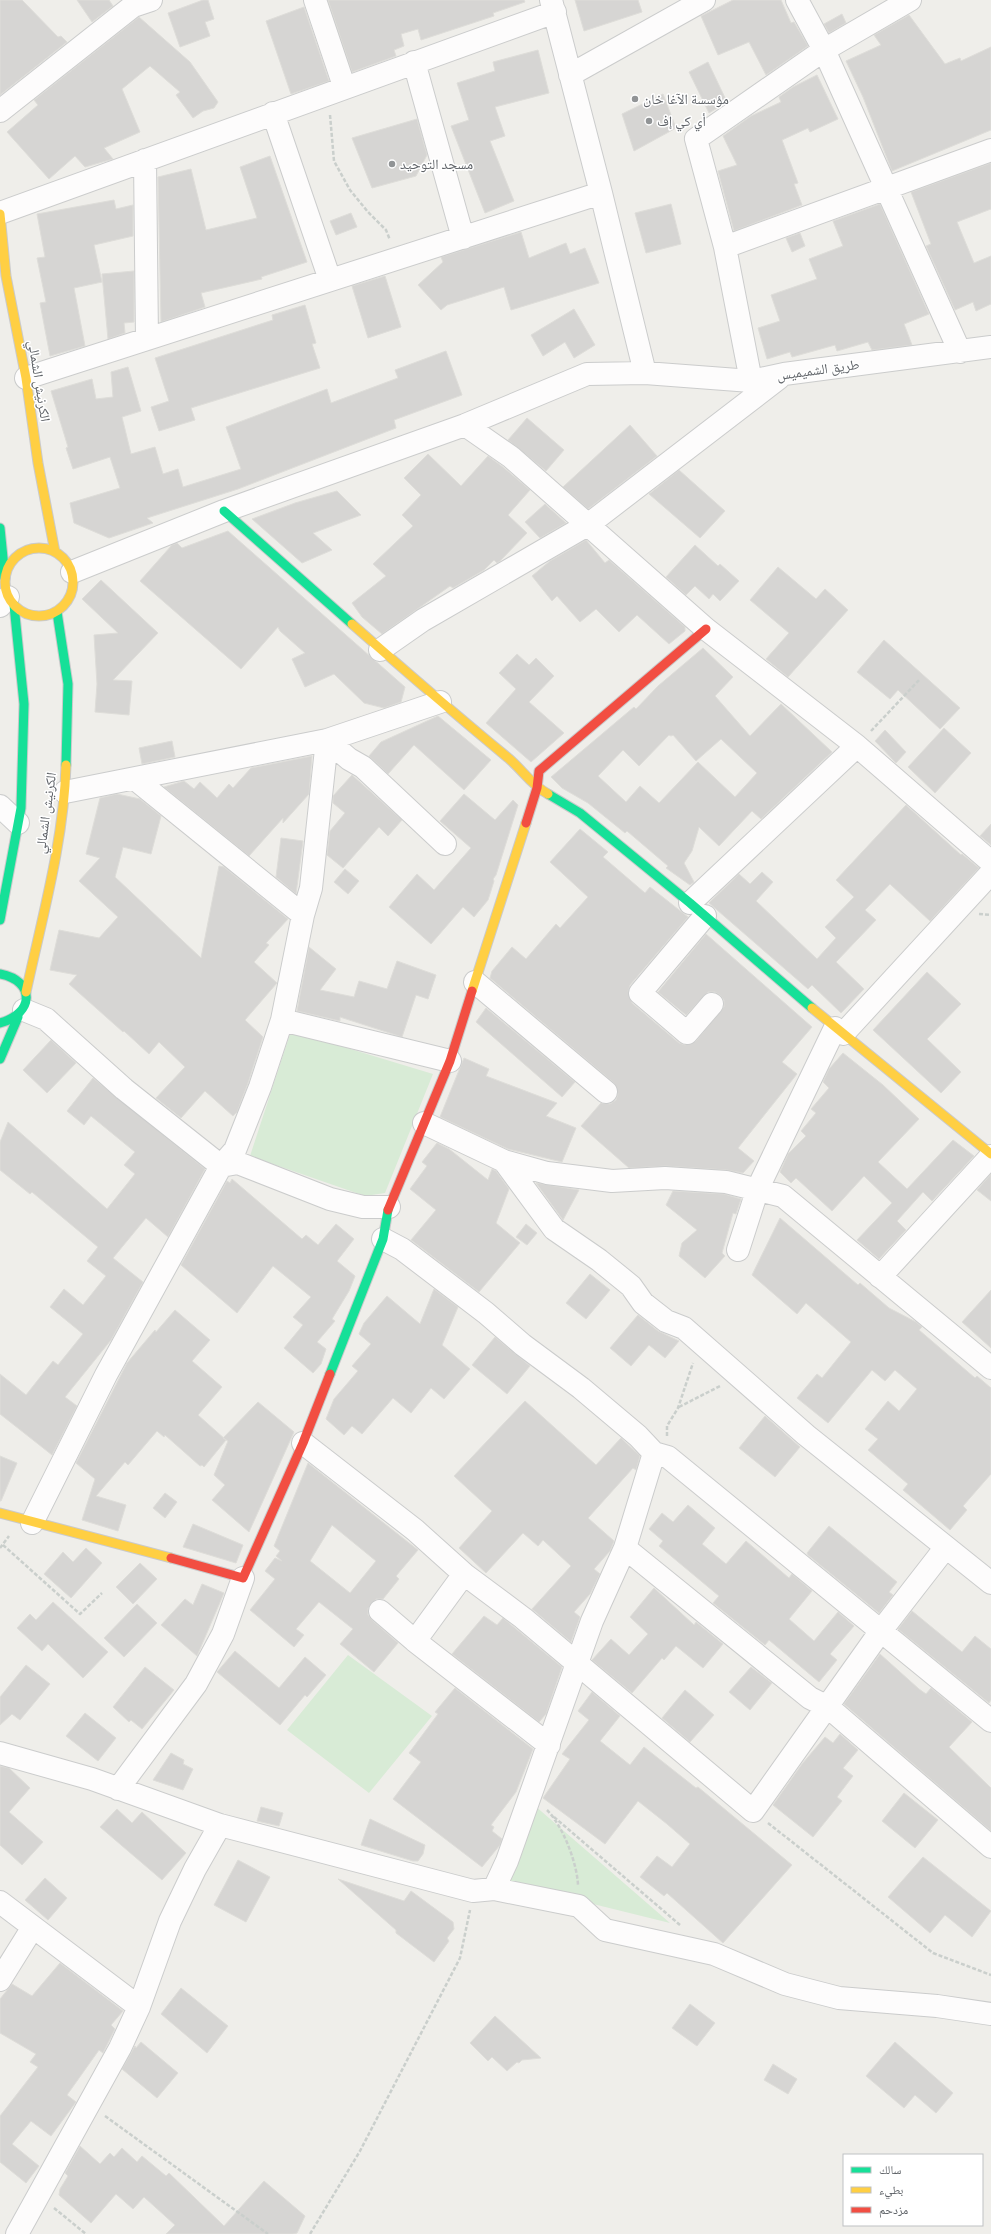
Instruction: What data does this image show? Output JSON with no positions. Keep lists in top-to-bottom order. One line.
{"streets":{"street":["طريق الشميميس","الكرنيش الشمالي"]},"crossings":[["طريق الشميميس","الكرنيش الشمالي"]],"places":["مؤسسة الآغا خان","أي كي إف","مسجد التوحيد"],"legend":["سالك","بطيء","مزدحم"]}
